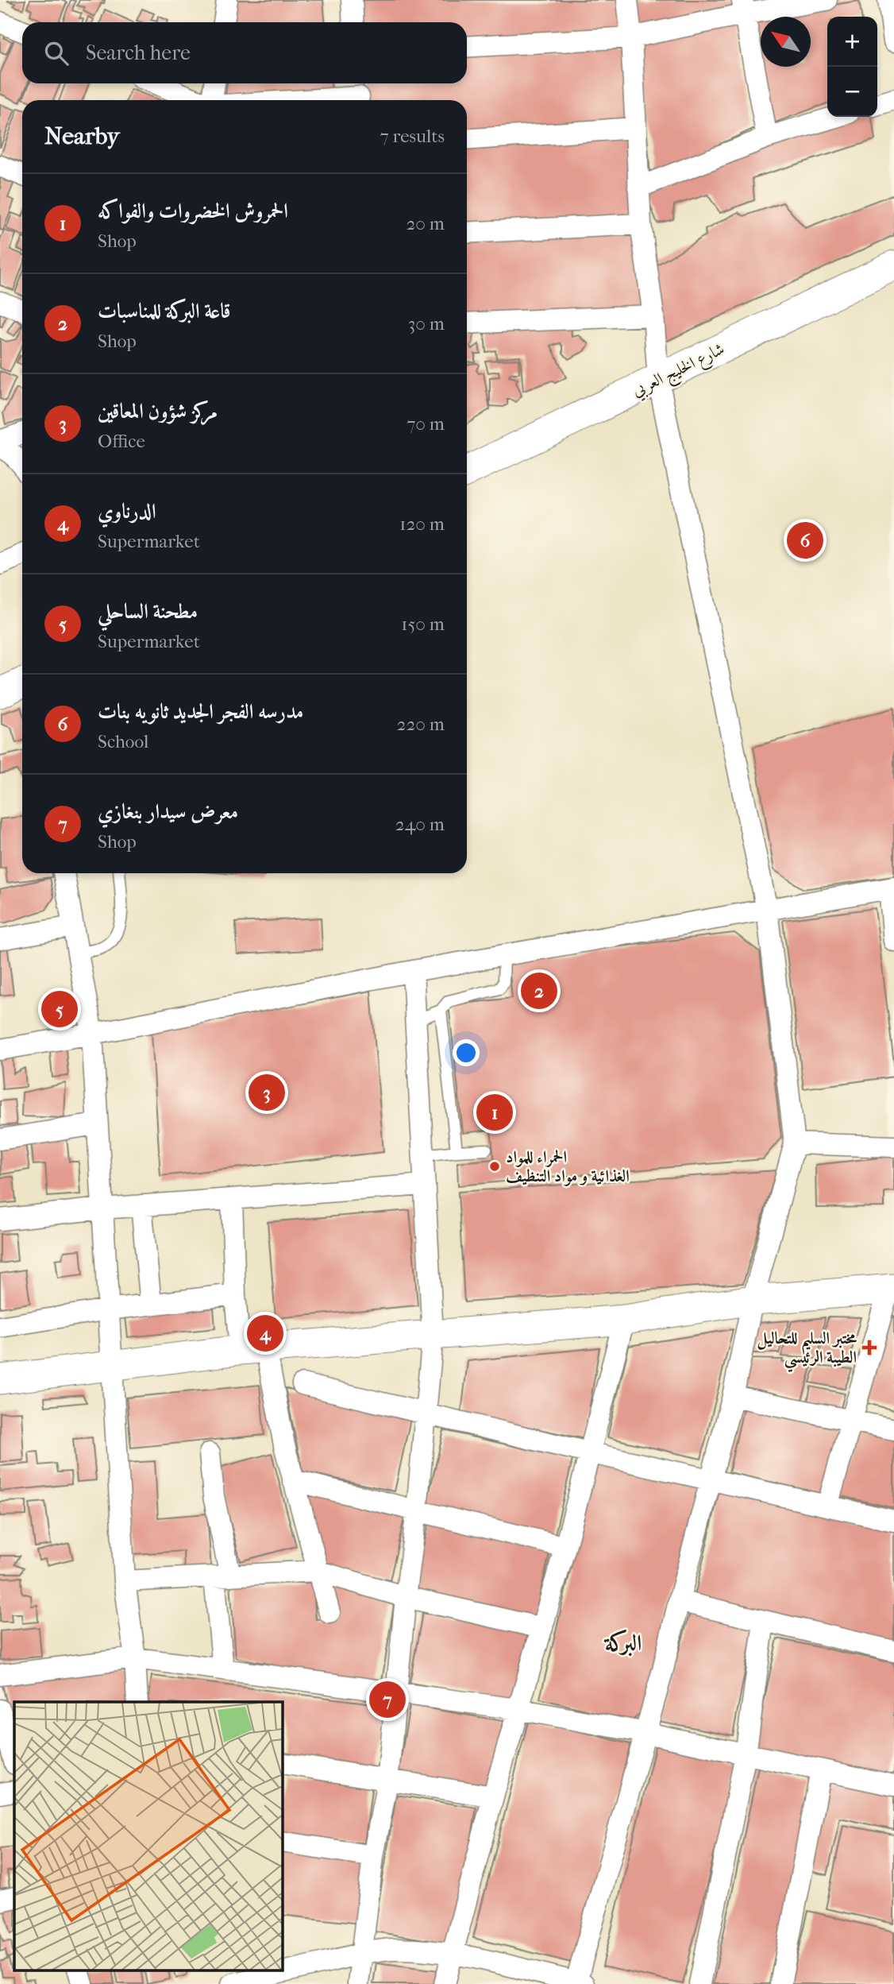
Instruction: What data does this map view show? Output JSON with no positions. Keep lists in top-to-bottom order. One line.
{"streets":{"street":["شارع الخليج العربي"]},"districts":["البركة"],"places":{"other":["الحمراء للمواد الغذائية و مواد التنظيف"],"health":["مختبر السليم للتحاليل الطيبة الرئيسي"]},"north":"top left","page":{"map_buttons":["+","−"],"search":"Search here","heading":["Nearby","7 results"],"list":[{"mark":"1","name":"الحمروش الخضروات والفواكه","note":"Shop","value":"20 m"},{"mark":"2","name":"قاعة البركة للمناسبات","note":"Shop","value":"30 m"},{"mark":"3","name":"مركز شؤون المعاقين","note":"Office","value":"70 m"},{"mark":"4","name":"الدرناوي","note":"Supermarket","value":"120 m"},{"mark":"5","name":"مطحنة الساحلي","note":"Supermarket","value":"150 m"},{"mark":"6","name":"مدرسه الفجر الجديد ثانويه بنات","note":"School","value":"220 m"},{"mark":"7","name":"معرض سيدار بنغازي","note":"Shop","value":"240 m"}],"pins":["6","2","5","3","1","4","7"]}}
